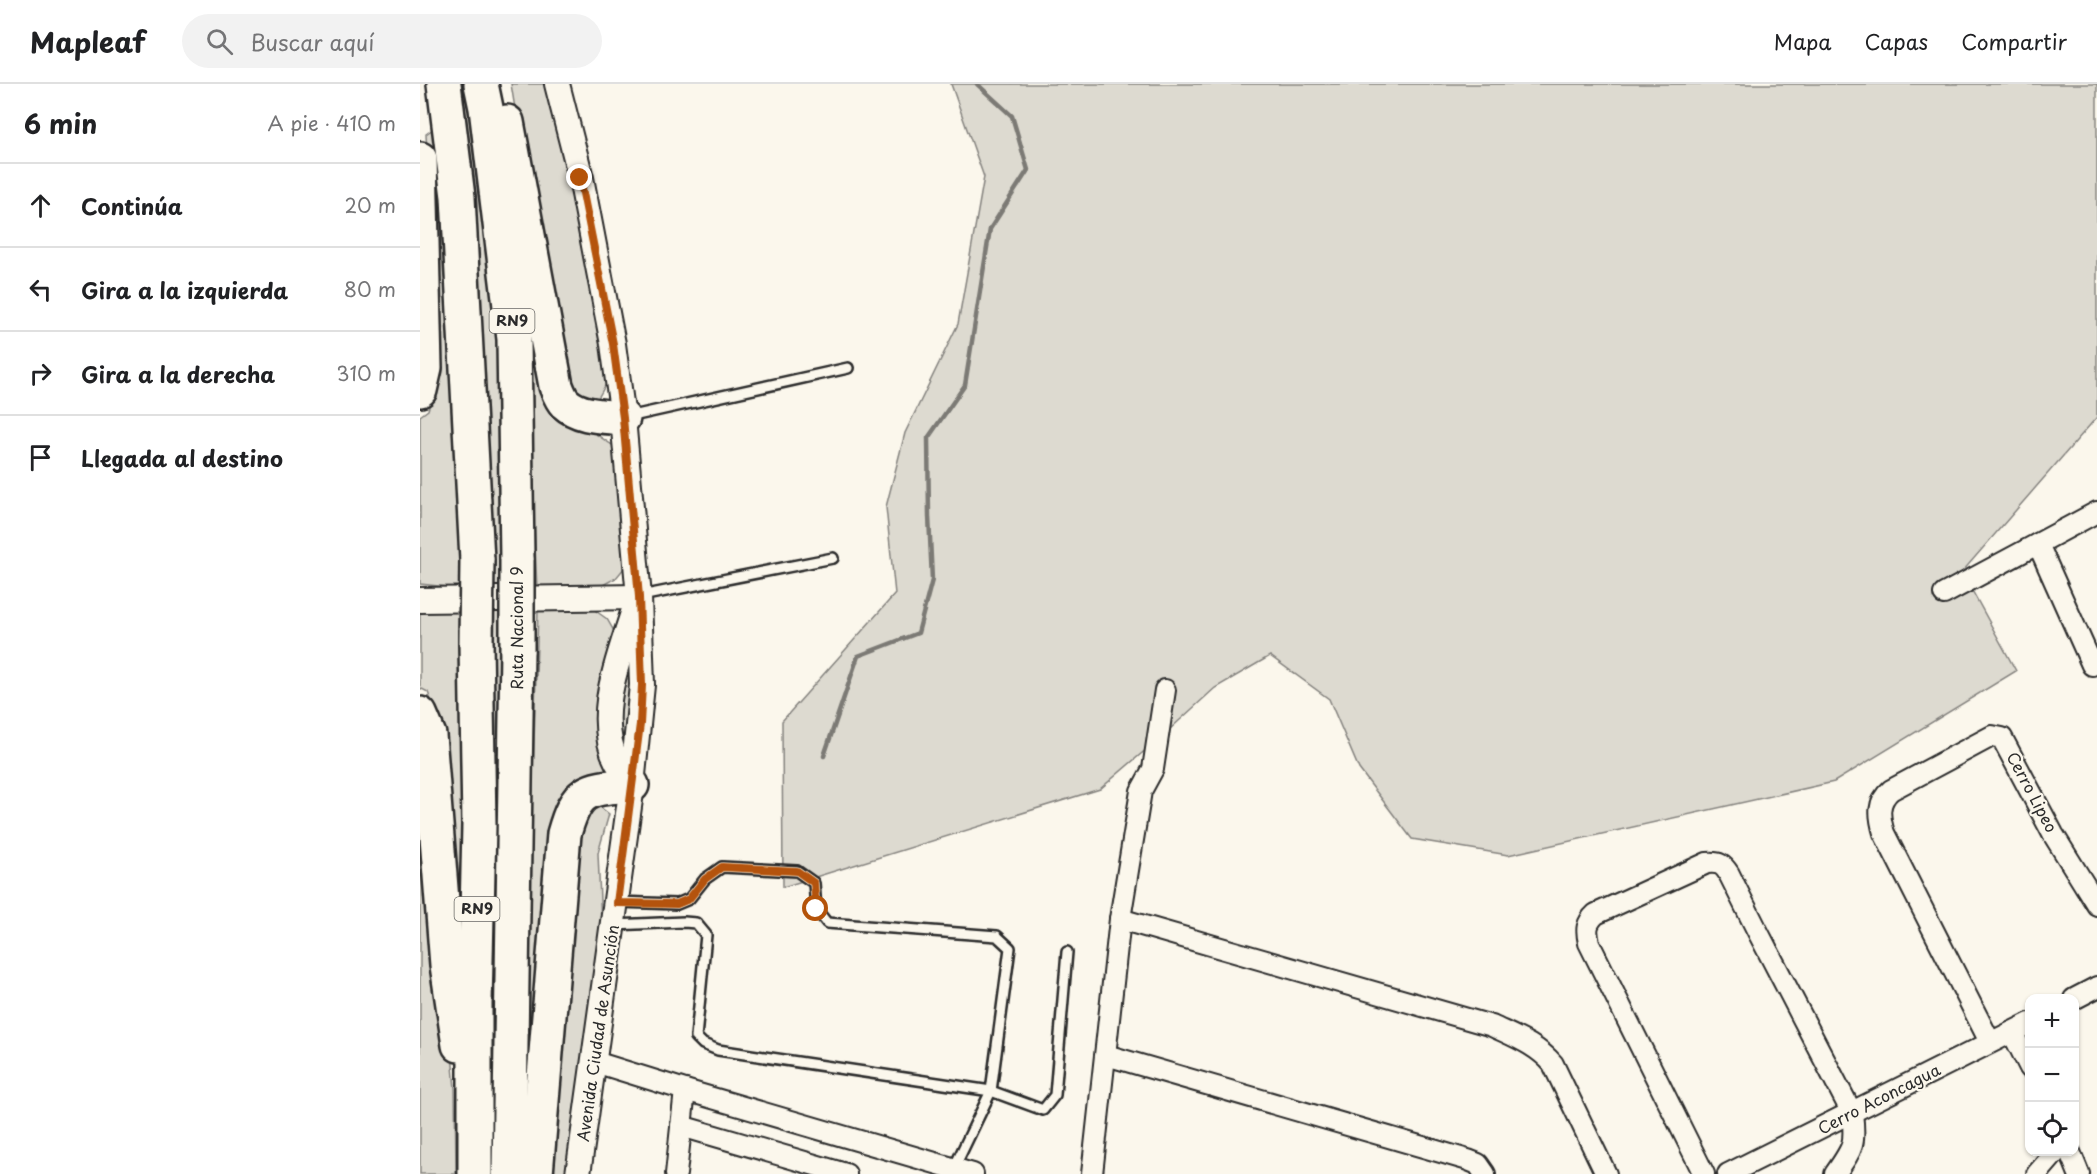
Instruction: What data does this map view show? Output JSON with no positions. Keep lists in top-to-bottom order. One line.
{"streets":{"highway":["RN9","Ruta Nacional 9"],"street":["Cerro Lipeo","Avenida Ciudad de Asunción","Cerro Aconcagua"]},"crossings":[["Cerro Lipeo","Cerro Aconcagua"]],"page":{"header":"Mapleaf","search":"Buscar aquí","nav":["Mapa","Capas","Compartir"],"heading":["6 min","A pie · 410 m"],"list":[["Continúa","20 m"],["Gira a la izquierda","80 m"],["Gira a la derecha","310 m"],"Llegada al destino"],"map_buttons":["+","−"]}}
